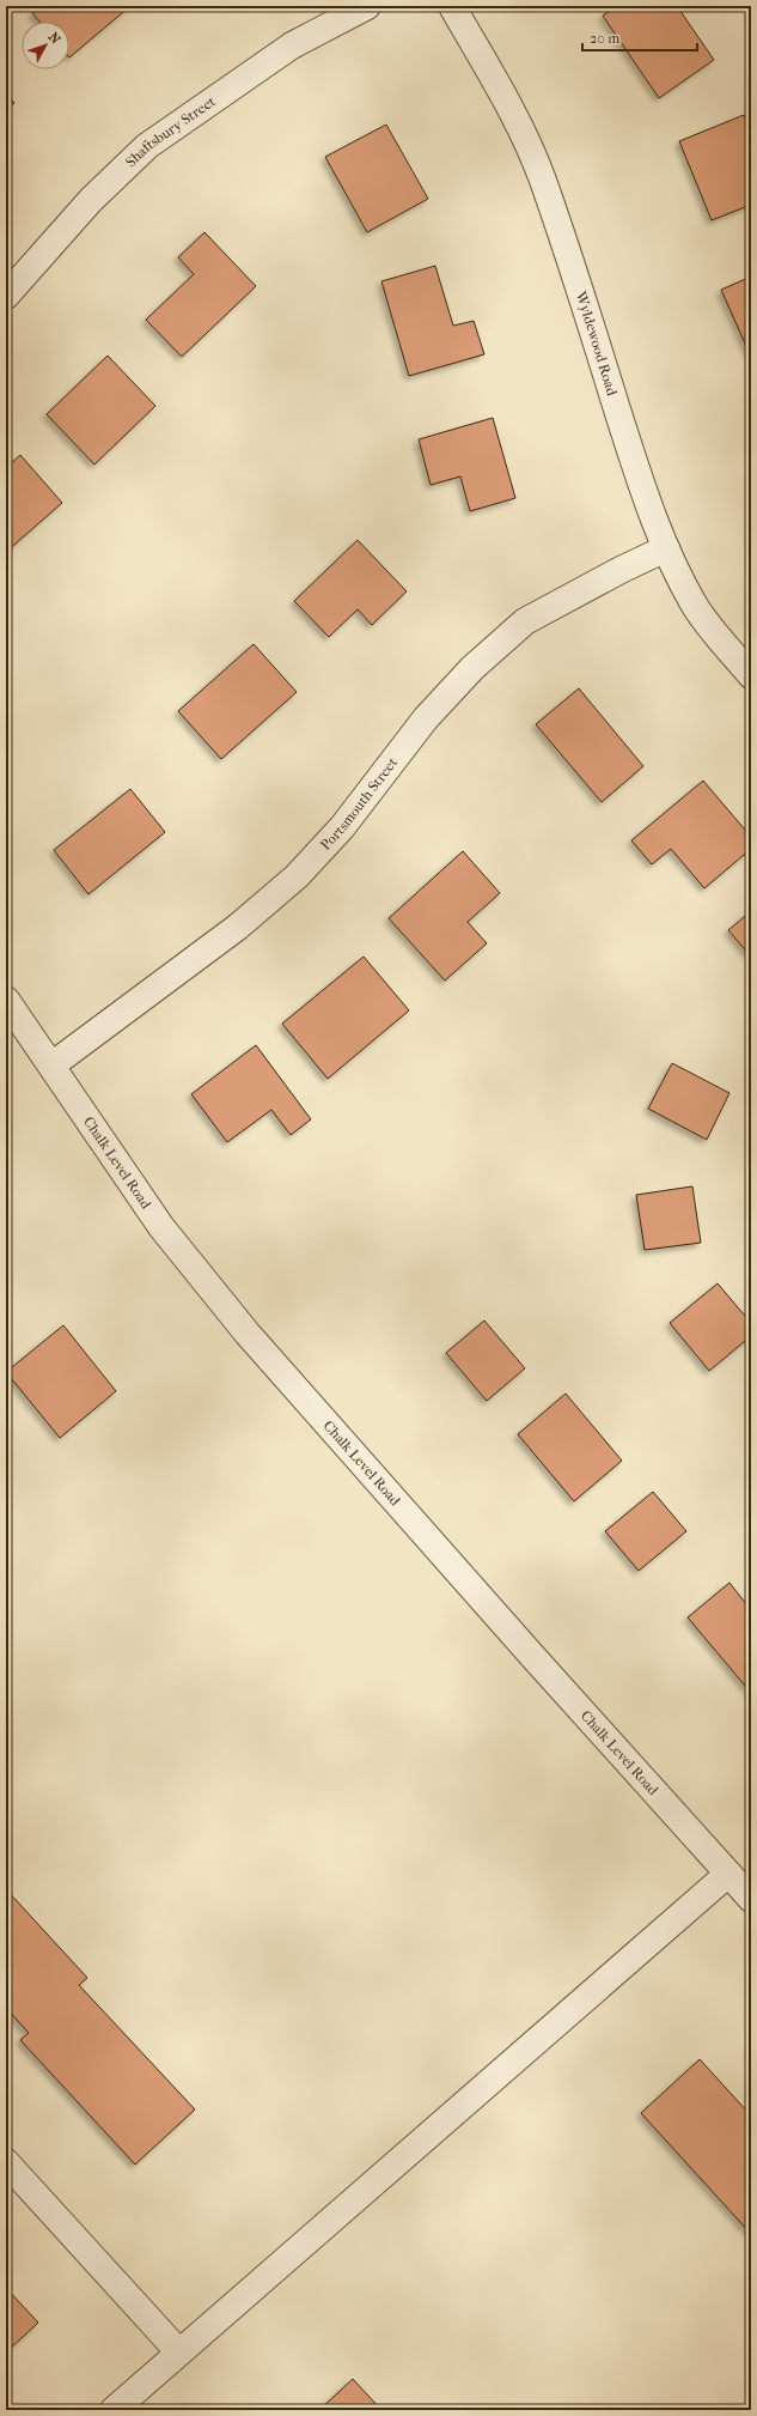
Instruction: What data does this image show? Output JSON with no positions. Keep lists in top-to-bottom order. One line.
{"streets":{"street":["Shaftsbury Street","Wyldewood Road","Portsmouth Street","Chalk Level Road"]},"crossings":[["Wyldewood Road","Portsmouth Street"],["Portsmouth Street","Chalk Level Road"]],"scale_bar":"20 m","north":"top right"}
